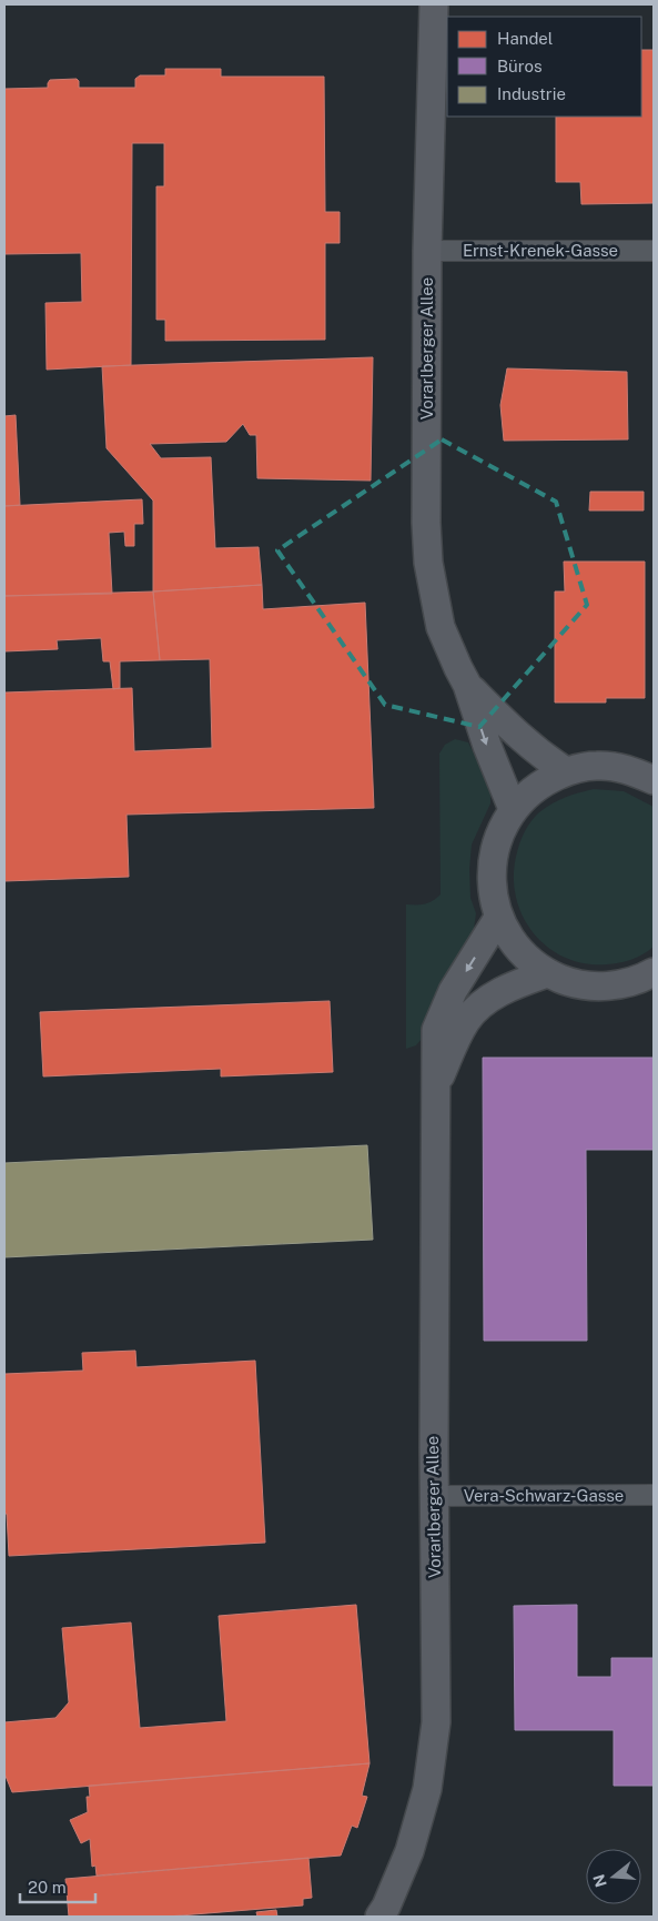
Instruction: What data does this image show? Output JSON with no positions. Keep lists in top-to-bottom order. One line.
{"streets":{"main road":["Vorarlberger Allee"],"street":["Ernst-Krenek-Gasse","Vera-Schwarz-Gasse"]},"crossings":[["Ernst-Krenek-Gasse","Vorarlberger Allee"],["Vorarlberger Allee","Vera-Schwarz-Gasse"]],"legend":["Handel","Büros","Industrie"],"scale_bar":"20 m","north":"left"}
